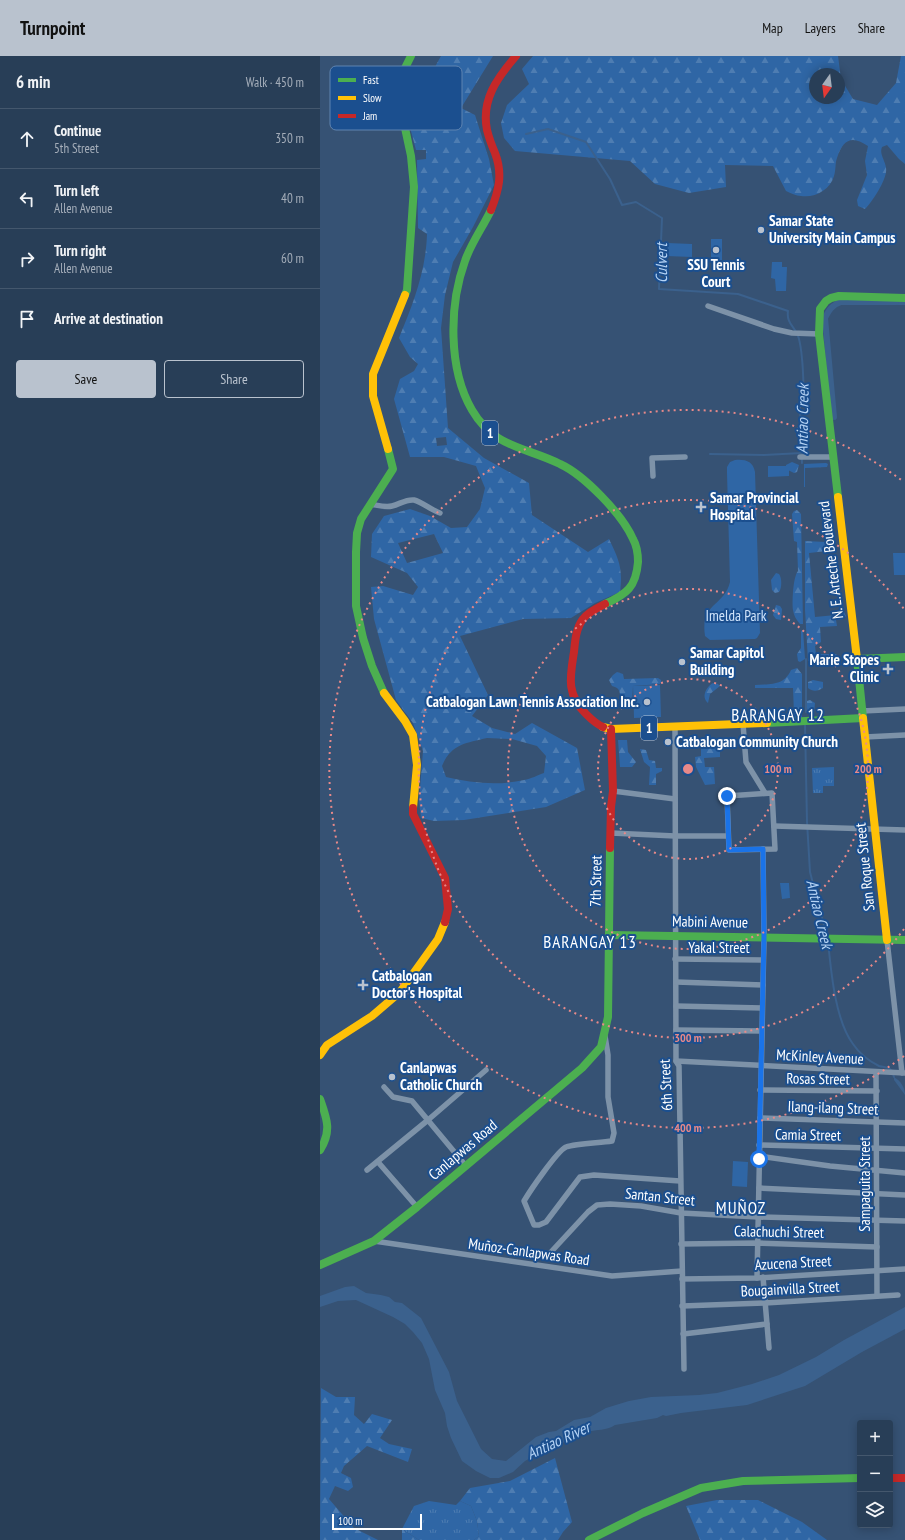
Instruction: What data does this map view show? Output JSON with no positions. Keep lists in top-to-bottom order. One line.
{"streets":{"main road":["1","N. E. Arteche Boulevard","San Roque Street","7th Street","Mabini Avenue","Canlapwas Road"],"street":["Yakal Street","McKinley Avenue","Rosas Street","6th Street","Ilang-ilang Street","Camia Street","Sampaguita Street","Santan Street","Calachuchi Street","Muñoz-Canlapwas Road","Azucena Street","Bougainvilla Street"]},"crossings":[["1","San Roque Street"],["1","7th Street"],["1","6th Street"],["N. E. Arteche Boulevard","San Roque Street"],["San Roque Street","Mabini Avenue"],["San Roque Street","McKinley Avenue"],["7th Street","Mabini Avenue"],["7th Street","Canlapwas Road"],["Mabini Avenue","6th Street"],["Yakal Street","6th Street"],["McKinley Avenue","6th Street"],["McKinley Avenue","Sampaguita Street"],["Rosas Street","Sampaguita Street"],["6th Street","Santan Street"],["6th Street","Calachuchi Street"],["6th Street","Muñoz-Canlapwas Road"],["6th Street","Azucena Street"],["6th Street","Bougainvilla Street"],["Ilang-ilang Street","Sampaguita Street"],["Camia Street","Sampaguita Street"],["Canlapwas Road","Muñoz-Canlapwas Road"],["Sampaguita Street","Santan Street"],["Sampaguita Street","Calachuchi Street"],["Sampaguita Street","Azucena Street"],["Sampaguita Street","Bougainvilla Street"]],"districts":["BARANGAY 12","BARANGAY 13","MUÑOZ"],"water":["Culvert","Antiao Creek","Antiao River"],"parks":["Imelda Park"],"places":{"other":["Samar State University Main Campus","SSU Tennis Court","Samar Capitol Building","Catbalogan Lawn Tennis Association Inc.","Catbalogan Community Church","Canlapwas Catholic Church"],"health":["Samar Provincial Hospital","Marie Stopes Clinic","Catbalogan Doctor's Hospital"]},"legend":["Fast","Slow","Jam"],"scale_bar":"100 m","north":"bottom","page":{"header":"Turnpoint","nav":["Map","Layers","Share"],"heading":["6 min","Walk · 450 m"],"list":[["Continue","5th Street","350 m"],["Turn left","Allen Avenue","40 m"],["Turn right","Allen Avenue","60 m"],"Arrive at destination"],"buttons":["Save","Share"],"map_buttons":["+","−"],"scale":"100 m"},"rings":["100 m","200 m","300 m","400 m"]}
